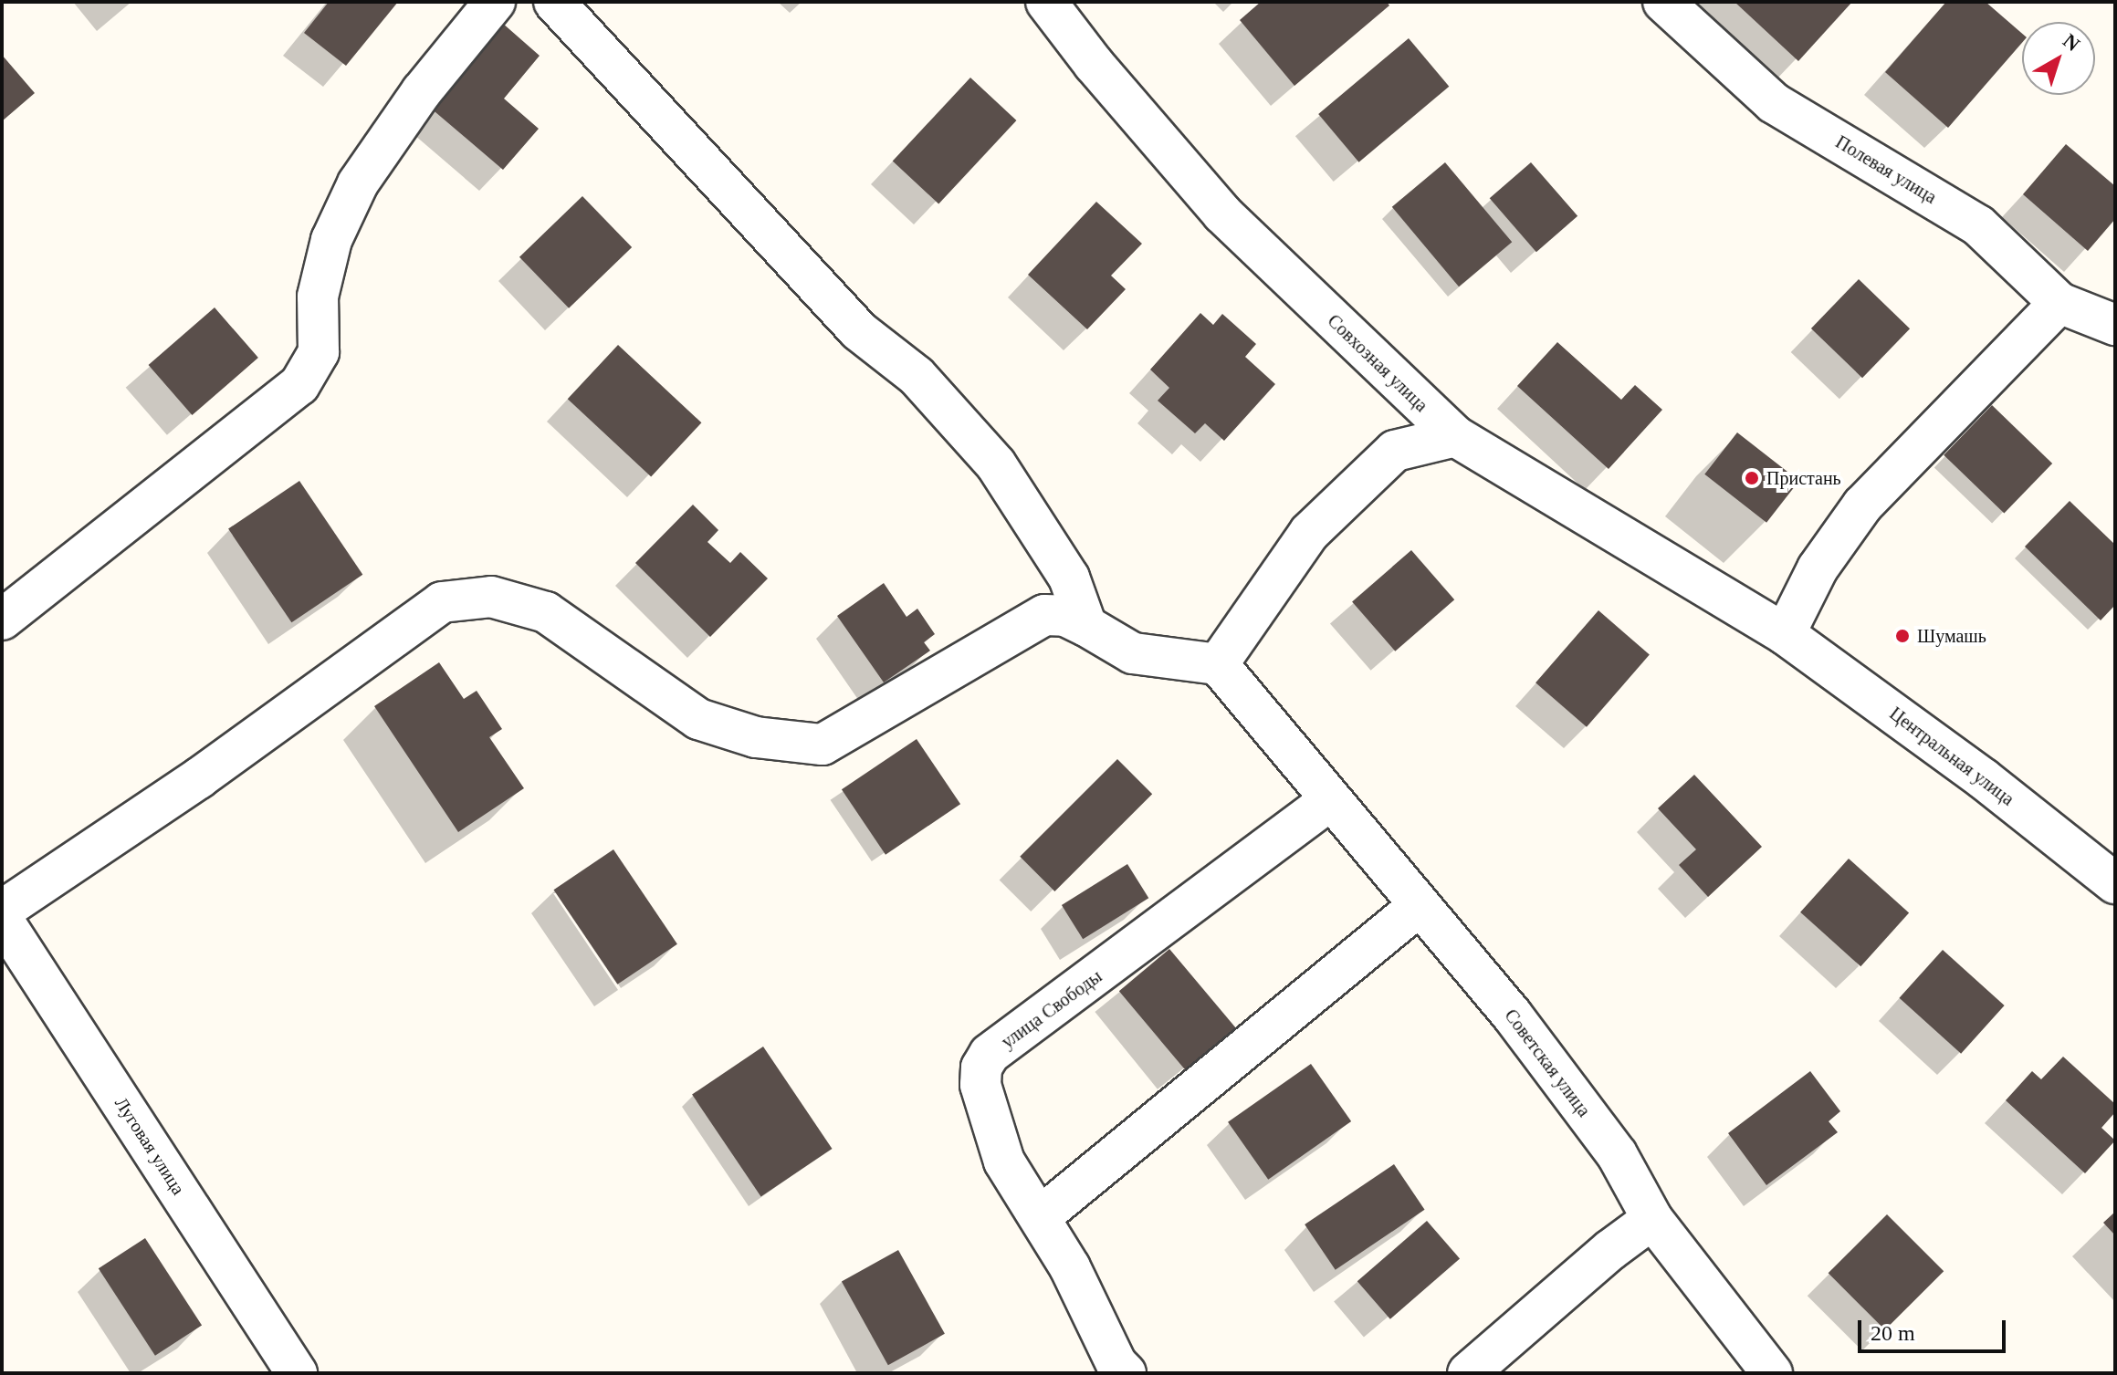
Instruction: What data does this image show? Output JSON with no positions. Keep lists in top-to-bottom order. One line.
{"streets":{"street":["Полевая улица","Совхозная улица","Центральная улица","улица Свободы","Советская улица","Луговая улица"]},"crossings":[["Совхозная улица","Центральная улица"],["улица Свободы","Советская улица"]],"places":["Пристань","Шумашь"],"scale_bar":"20 m","north":"top right"}
